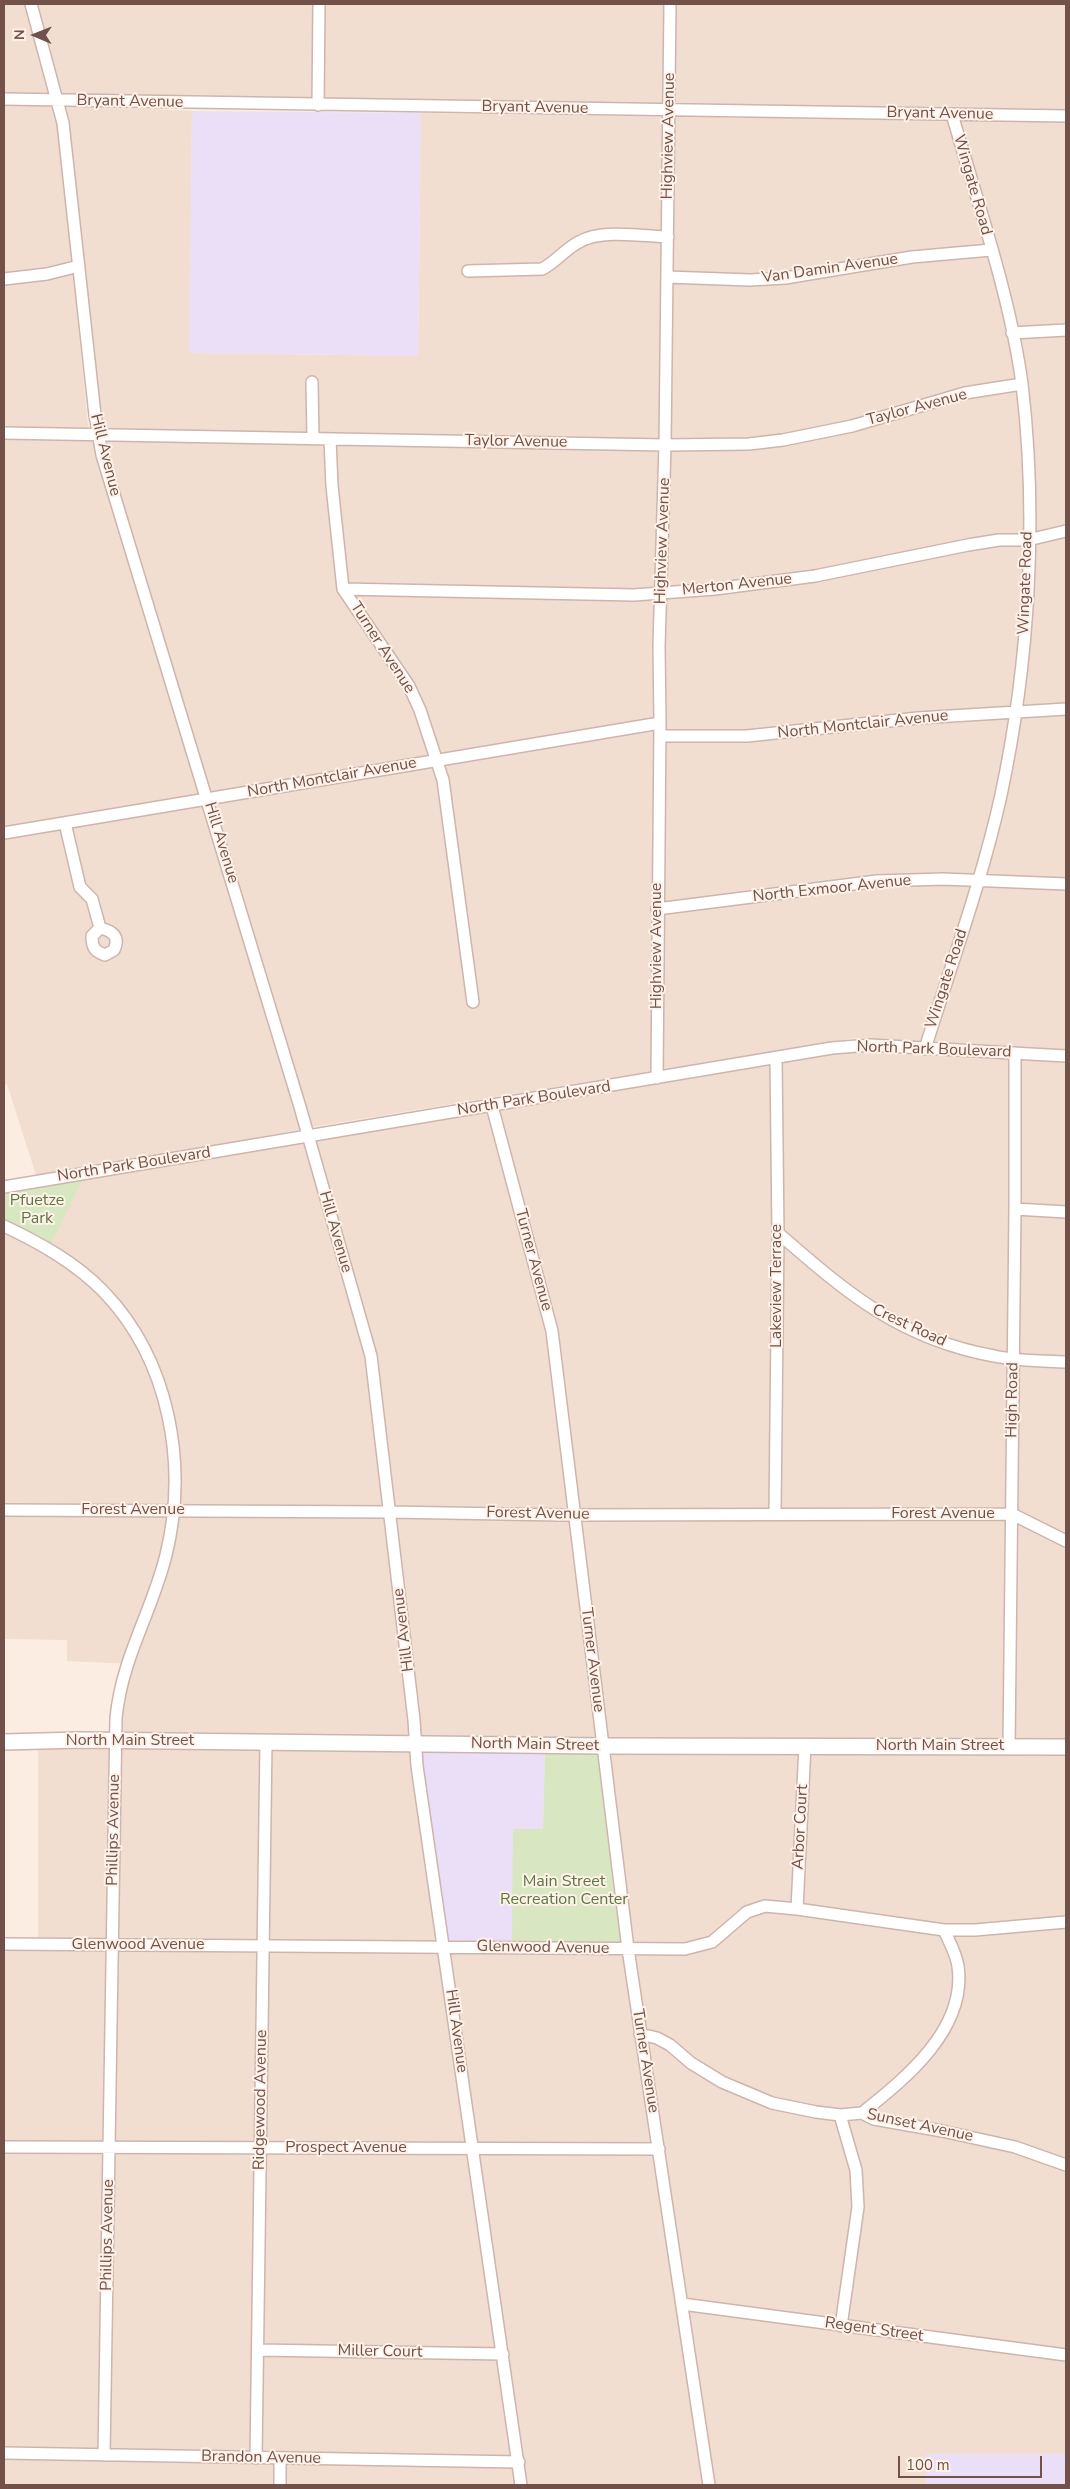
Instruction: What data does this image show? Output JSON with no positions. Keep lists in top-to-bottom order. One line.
{"streets":{"street":["Bryant Avenue","Highview Avenue","Wingate Road","Van Damin Avenue","Taylor Avenue","Hill Avenue","Merton Avenue","Turner Avenue","North Montclair Avenue","North Exmoor Avenue","North Park Boulevard","Lakeview Terrace","Crest Road","High Road","Forest Avenue","North Main Street","Arbor Court","Phillips Avenue","Glenwood Avenue","Ridgewood Avenue","Sunset Avenue","Prospect Avenue","Regent Street","Miller Court","Brandon Avenue"]},"crossings":[["Bryant Avenue","Highview Avenue"],["Bryant Avenue","Wingate Road"],["Bryant Avenue","Hill Avenue"],["Highview Avenue","Van Damin Avenue"],["Highview Avenue","Taylor Avenue"],["Highview Avenue","Merton Avenue"],["Highview Avenue","North Montclair Avenue"],["Highview Avenue","North Exmoor Avenue"],["Highview Avenue","North Park Boulevard"],["Wingate Road","Van Damin Avenue"],["Wingate Road","Taylor Avenue"],["Wingate Road","Merton Avenue"],["Wingate Road","North Montclair Avenue"],["Wingate Road","North Exmoor Avenue"],["Wingate Road","North Park Boulevard"],["Taylor Avenue","Hill Avenue"],["Taylor Avenue","Turner Avenue"],["Hill Avenue","North Montclair Avenue"],["Hill Avenue","North Park Boulevard"],["Hill Avenue","Forest Avenue"],["Hill Avenue","North Main Street"],["Hill Avenue","Glenwood Avenue"],["Hill Avenue","Prospect Avenue"],["Hill Avenue","Miller Court"],["Hill Avenue","Brandon Avenue"],["Merton Avenue","Turner Avenue"],["Turner Avenue","North Montclair Avenue"],["Turner Avenue","North Park Boulevard"],["Turner Avenue","Forest Avenue"],["Turner Avenue","North Main Street"],["Turner Avenue","Glenwood Avenue"],["Turner Avenue","Sunset Avenue"],["Turner Avenue","Prospect Avenue"],["Turner Avenue","Regent Street"],["North Park Boulevard","Lakeview Terrace"],["North Park Boulevard","High Road"],["Lakeview Terrace","Crest Road"],["Lakeview Terrace","Forest Avenue"],["Crest Road","High Road"],["High Road","Forest Avenue"],["High Road","North Main Street"],["Forest Avenue","Phillips Avenue"],["North Main Street","Arbor Court"],["North Main Street","Phillips Avenue"],["North Main Street","Ridgewood Avenue"],["Arbor Court","Glenwood Avenue"],["Phillips Avenue","Glenwood Avenue"],["Phillips Avenue","Prospect Avenue"],["Phillips Avenue","Brandon Avenue"],["Glenwood Avenue","Ridgewood Avenue"],["Ridgewood Avenue","Prospect Avenue"],["Ridgewood Avenue","Miller Court"],["Ridgewood Avenue","Brandon Avenue"]],"parks":["Pfuetze Park","Main Street Recreation Center"],"scale_bar":"100 m","north":"left"}
